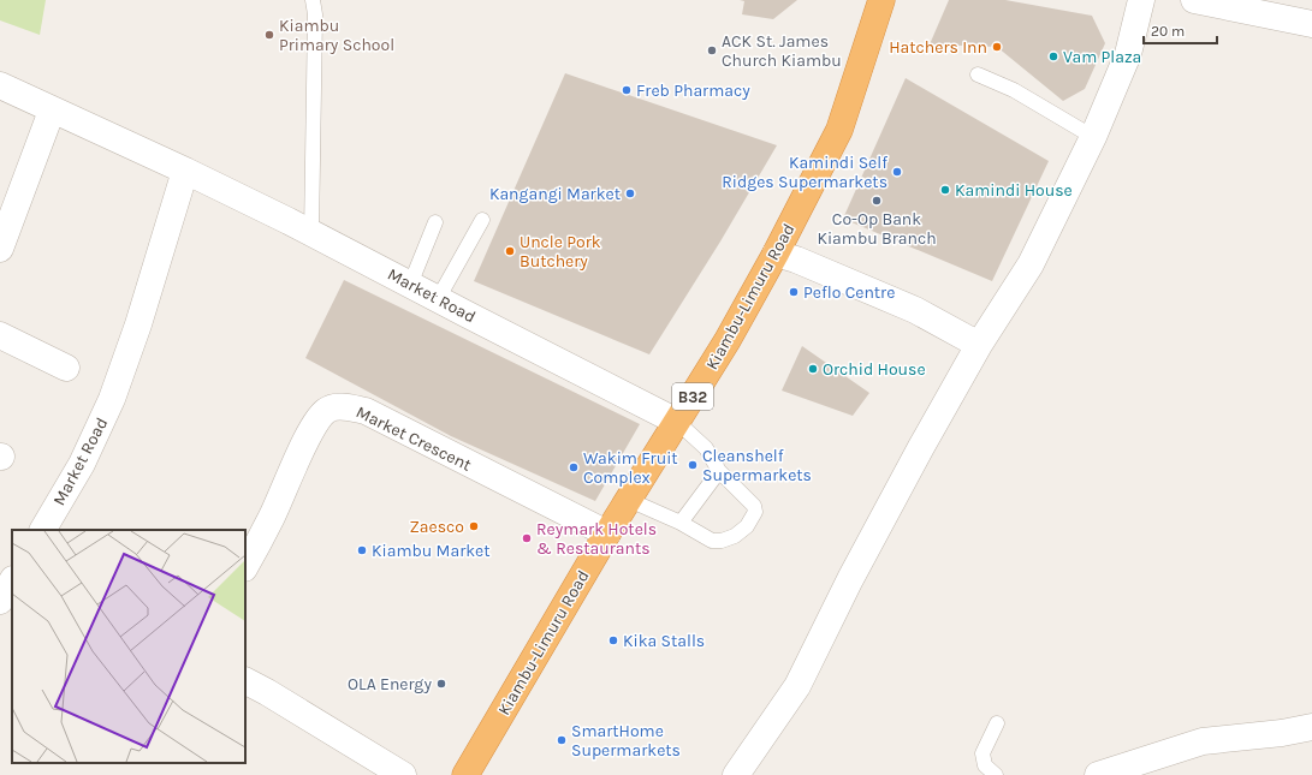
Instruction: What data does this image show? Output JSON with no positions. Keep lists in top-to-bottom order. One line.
{"streets":{"highway":["Kiambu-Limuru Road","B32"],"street":["Market Road","Market Crescent"]},"crossings":[["Market Road","Kiambu-Limuru Road"],["Kiambu-Limuru Road","Market Crescent"]],"places":["Kiambu Primary School","Hatchers Inn","ACK St. James Church Kiambu","Vam Plaza","Freb Pharmacy","Kamindi Self Ridges Supermarkets","Kamindi House","Kangangi Market","Co-Op Bank Kiambu Branch","Uncle Pork Butchery","Peflo Centre","Orchid House","Cleanshelf Supermarkets","Wakim Fruit Complex","Zaesco","Reymark Hotels & Restaurants","Kiambu Market","Kika Stalls","OLA Energy","SmartHome Supermarkets"],"scale_bar":"20 m"}
